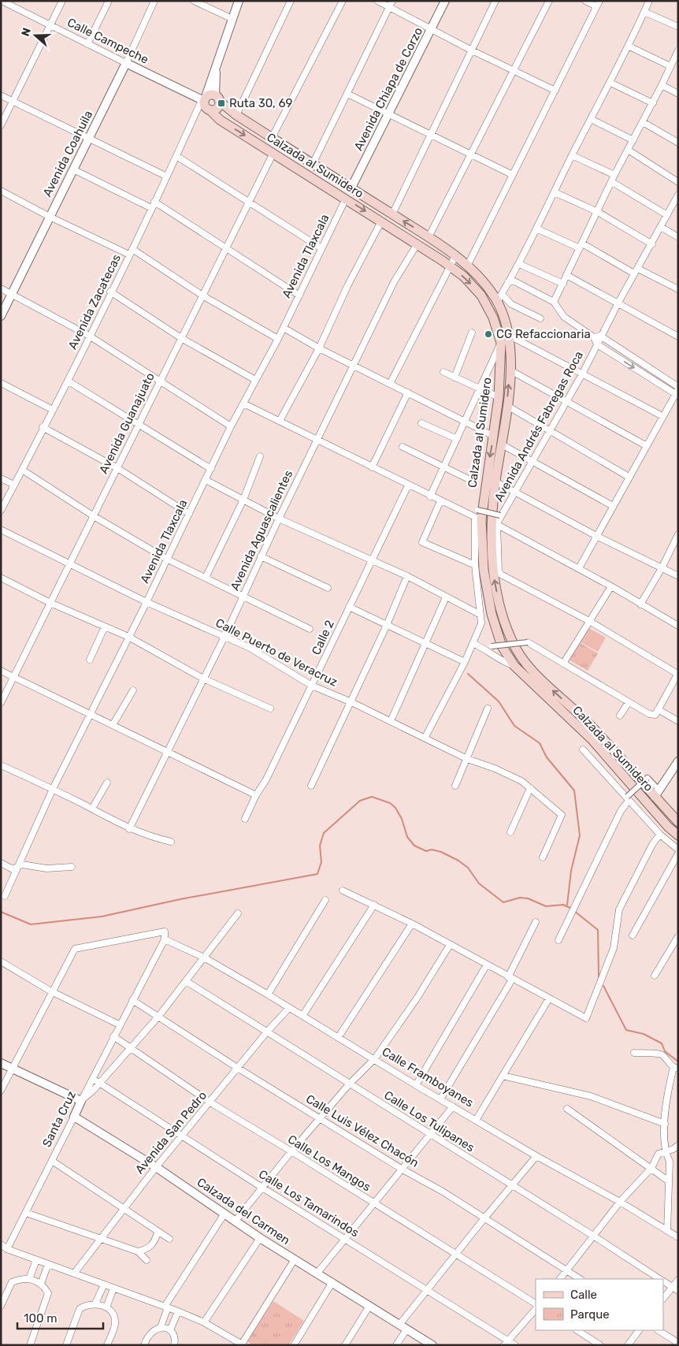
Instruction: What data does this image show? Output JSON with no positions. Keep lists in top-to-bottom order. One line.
{"streets":{"main road":["Calzada al Sumidero"],"street":["Calle Campeche","Avenida Chiapa de Corzo","Avenida Coahuila","Avenida Tlaxcala","Avenida Zacatecas","Avenida Guanajuato","Avenida Andrés Fabregas Roca","Avenida Aguascalientes","Calle 2","Calle Puerto de Veracruz","Calle Framboyanes","Santa Cruz","Calle Los Tulipanes","Calle Luis Vélez Chacón","Avenida San Pedro","Calle Los Mangos","Calle Los Tamarindos","Calzada del Carmen"]},"crossings":[["Calle Campeche","Avenida Coahuila"],["Calle Campeche","Calzada al Sumidero"],["Calle Campeche","Avenida Zacatecas"],["Avenida Chiapa de Corzo","Calzada al Sumidero"],["Calzada al Sumidero","Avenida Tlaxcala"],["Calzada al Sumidero","Avenida Zacatecas"],["Calzada al Sumidero","Avenida Guanajuato"],["Calzada al Sumidero","Avenida Andrés Fabregas Roca"],["Calzada al Sumidero","Avenida Aguascalientes"],["Avenida Tlaxcala","Calle Puerto de Veracruz"],["Avenida Guanajuato","Calle Puerto de Veracruz"],["Avenida Aguascalientes","Calle Puerto de Veracruz"],["Calle 2","Calle Puerto de Veracruz"],["Calle Framboyanes","Santa Cruz"],["Calle Framboyanes","Avenida San Pedro"],["Santa Cruz","Calle Luis Vélez Chacón"],["Santa Cruz","Calle Los Mangos"],["Santa Cruz","Calle Los Tamarindos"],["Santa Cruz","Calzada del Carmen"],["Calle Los Tulipanes","Avenida San Pedro"],["Calle Luis Vélez Chacón","Avenida San Pedro"],["Avenida San Pedro","Calle Los Mangos"],["Avenida San Pedro","Calle Los Tamarindos"],["Avenida San Pedro","Calzada del Carmen"]],"places":{"transit":["Ruta 30, 69"],"other":["CG Refaccionaria"]},"legend":["Calle","Parque"],"scale_bar":"100 m","north":"left"}
